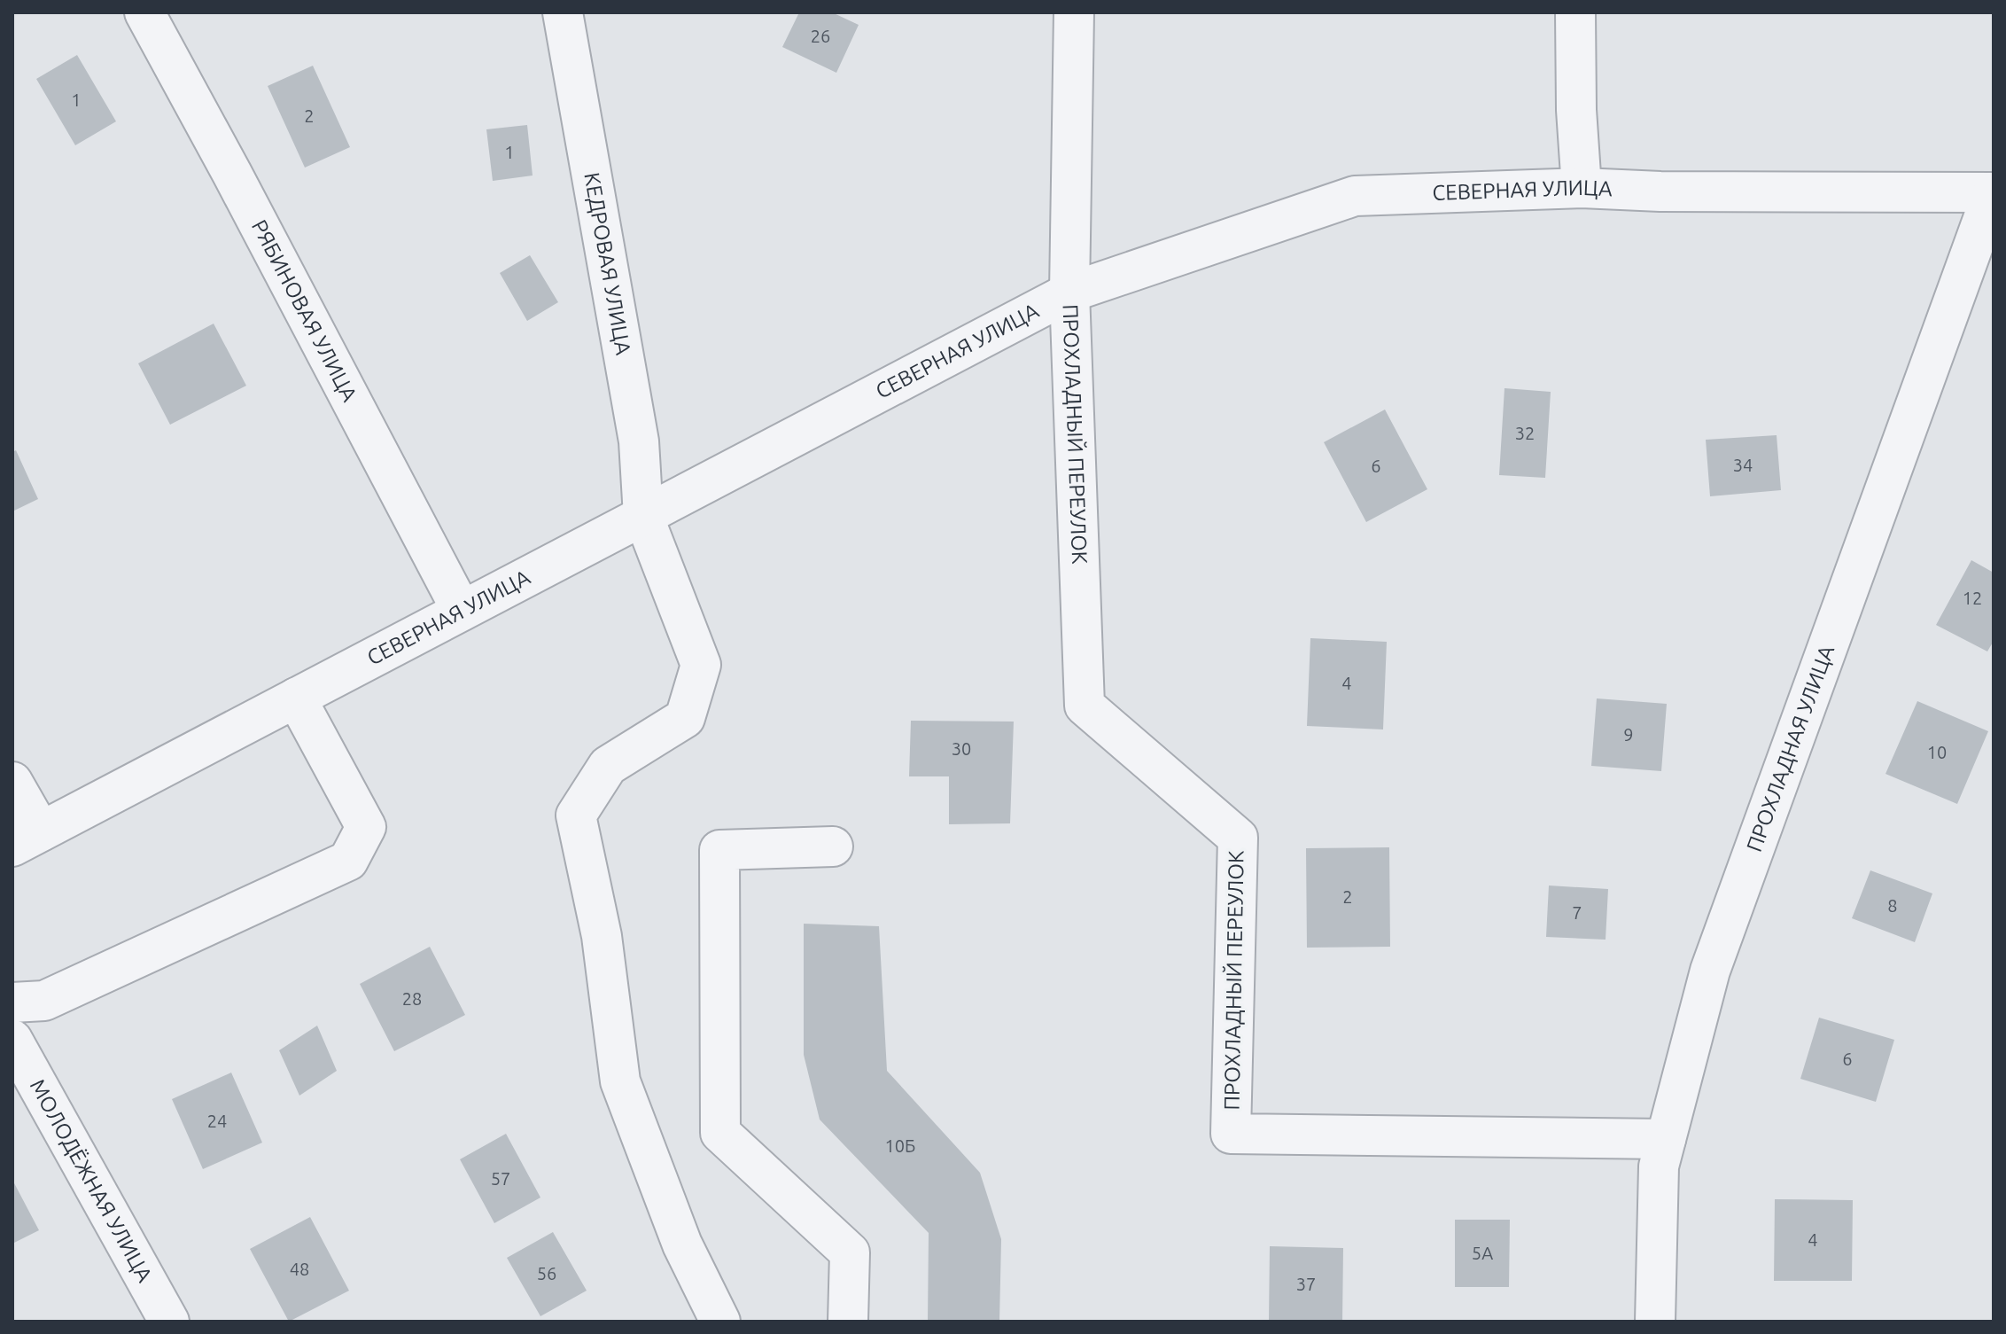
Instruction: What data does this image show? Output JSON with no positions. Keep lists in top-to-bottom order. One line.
{"streets":{"street":["СЕВЕРНАЯ УЛИЦА","КЕДРОВАЯ УЛИЦА","РЯБИНОВАЯ УЛИЦА","ПРОХЛАДНЫЙ ПЕРЕУЛОК","ПРОХЛАДНАЯ УЛИЦА","МОЛОДЁЖНАЯ УЛИЦА"]},"crossings":[["СЕВЕРНАЯ УЛИЦА","КЕДРОВАЯ УЛИЦА"],["СЕВЕРНАЯ УЛИЦА","РЯБИНОВАЯ УЛИЦА"],["СЕВЕРНАЯ УЛИЦА","ПРОХЛАДНЫЙ ПЕРЕУЛОК"],["СЕВЕРНАЯ УЛИЦА","ПРОХЛАДНАЯ УЛИЦА"],["ПРОХЛАДНЫЙ ПЕРЕУЛОК","ПРОХЛАДНАЯ УЛИЦА"]],"house_numbers":["26","1","2","1","32","34","6","12","4","9","30","10","2","8","7","28","6","24","10Б","57","4","5А","48","56","37"]}
